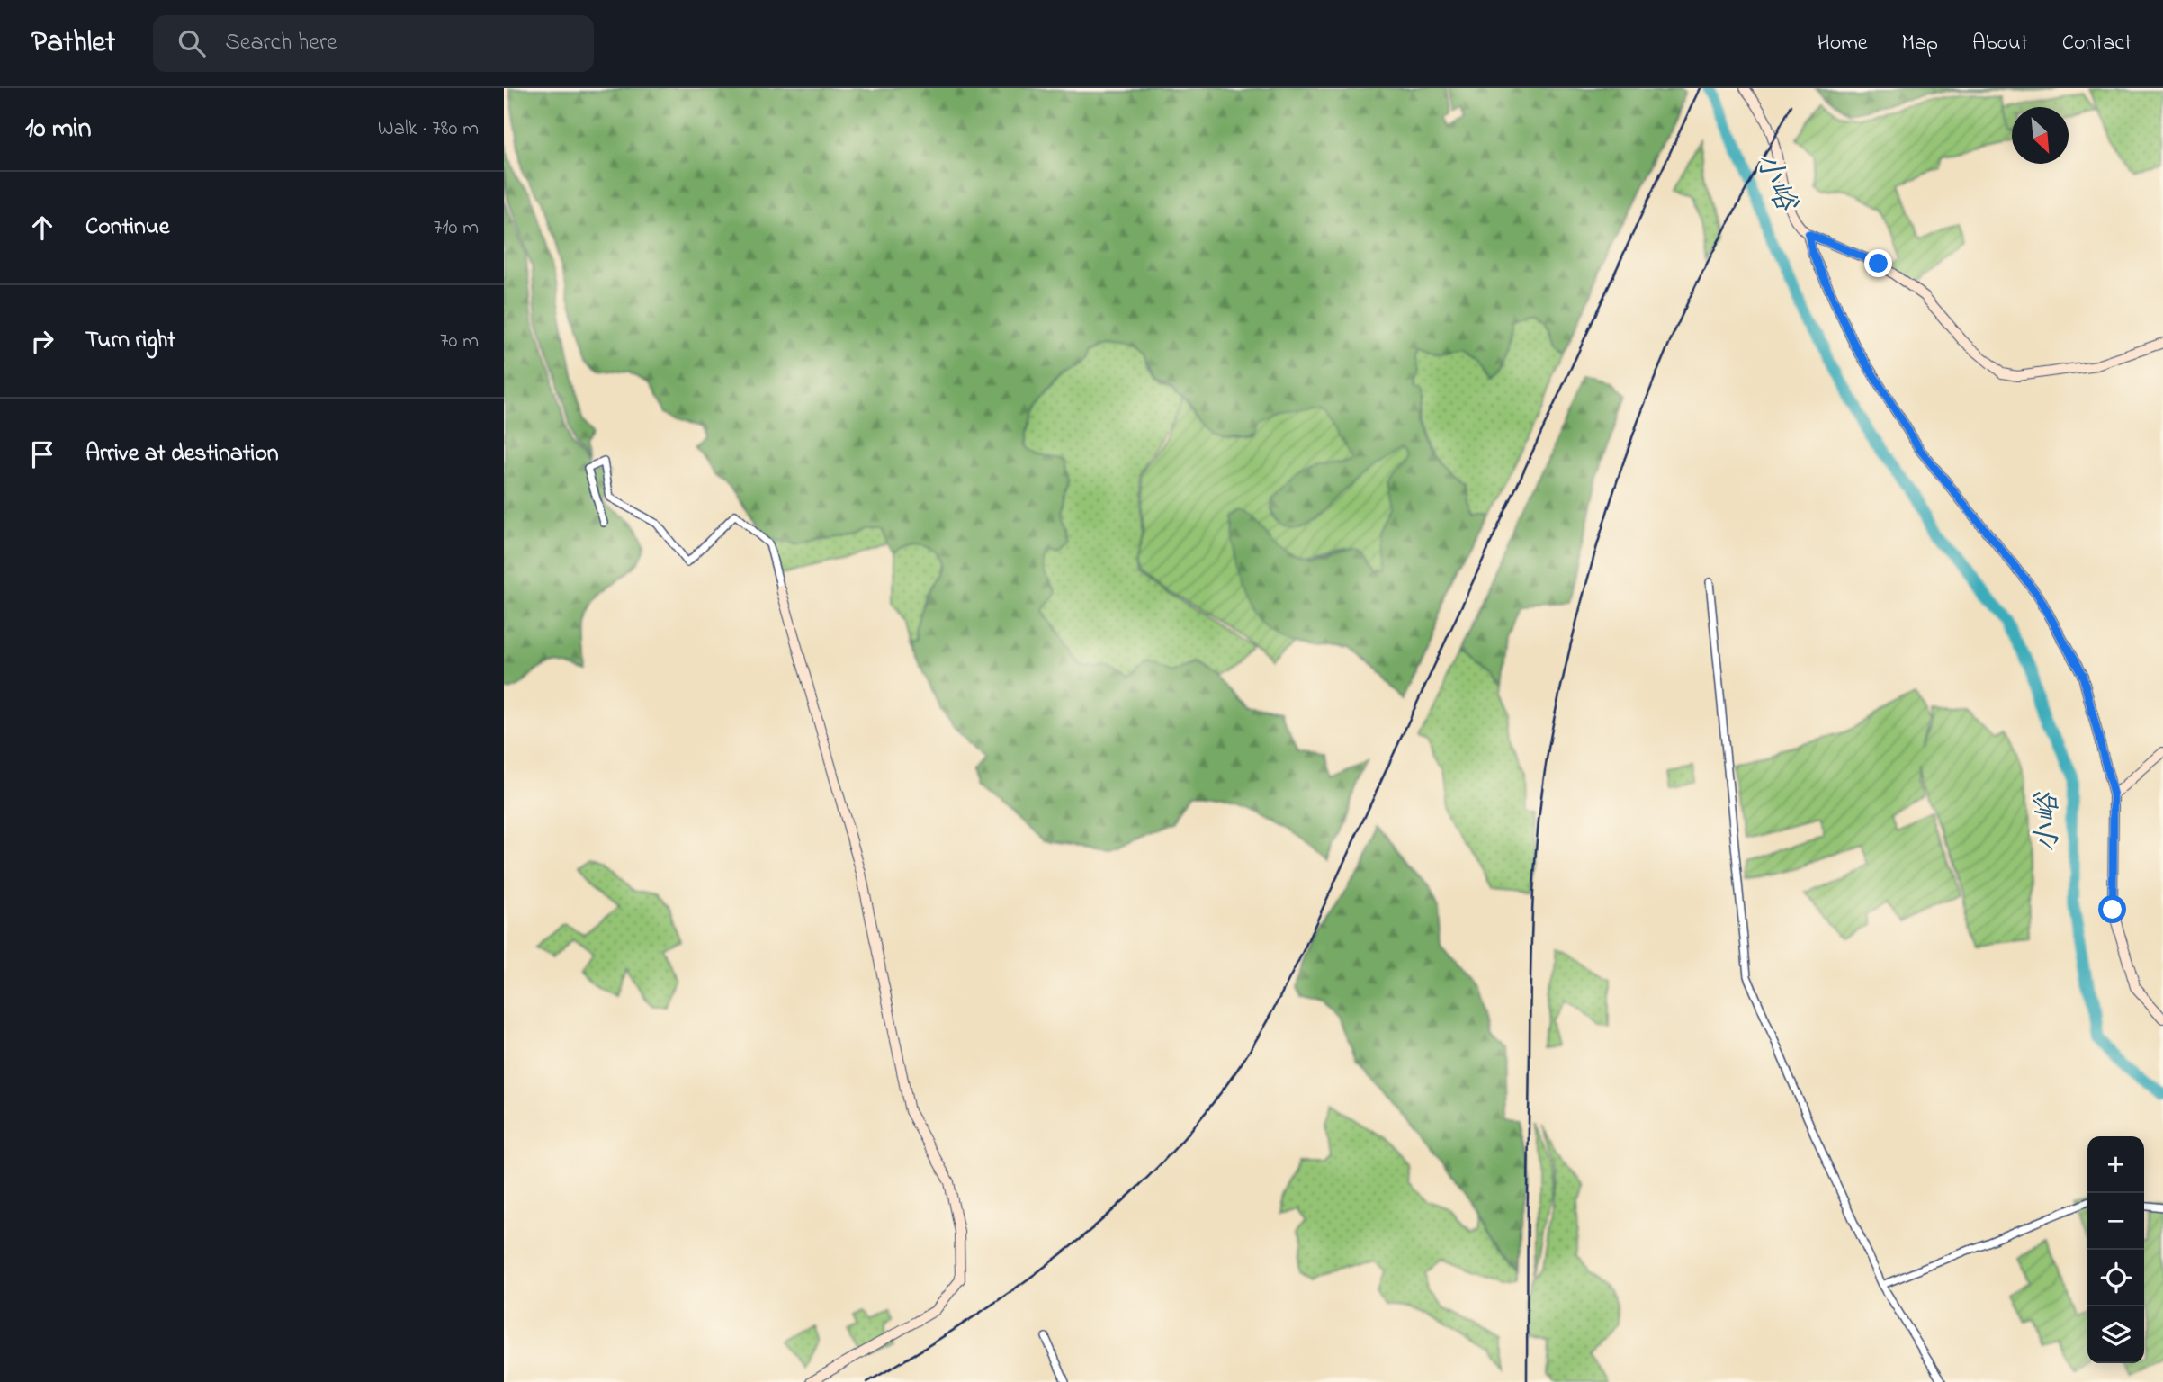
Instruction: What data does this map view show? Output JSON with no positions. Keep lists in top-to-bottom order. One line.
{"water":["小峪"],"north":"bottom right","page":{"header":"Pathlet","search":"Search here","nav":["Home","Map","About","Contact"],"heading":["10 min","Walk · 780 m"],"list":[["Continue","710 m"],["Turn right","70 m"],"Arrive at destination"],"map_buttons":["+","−"]}}
